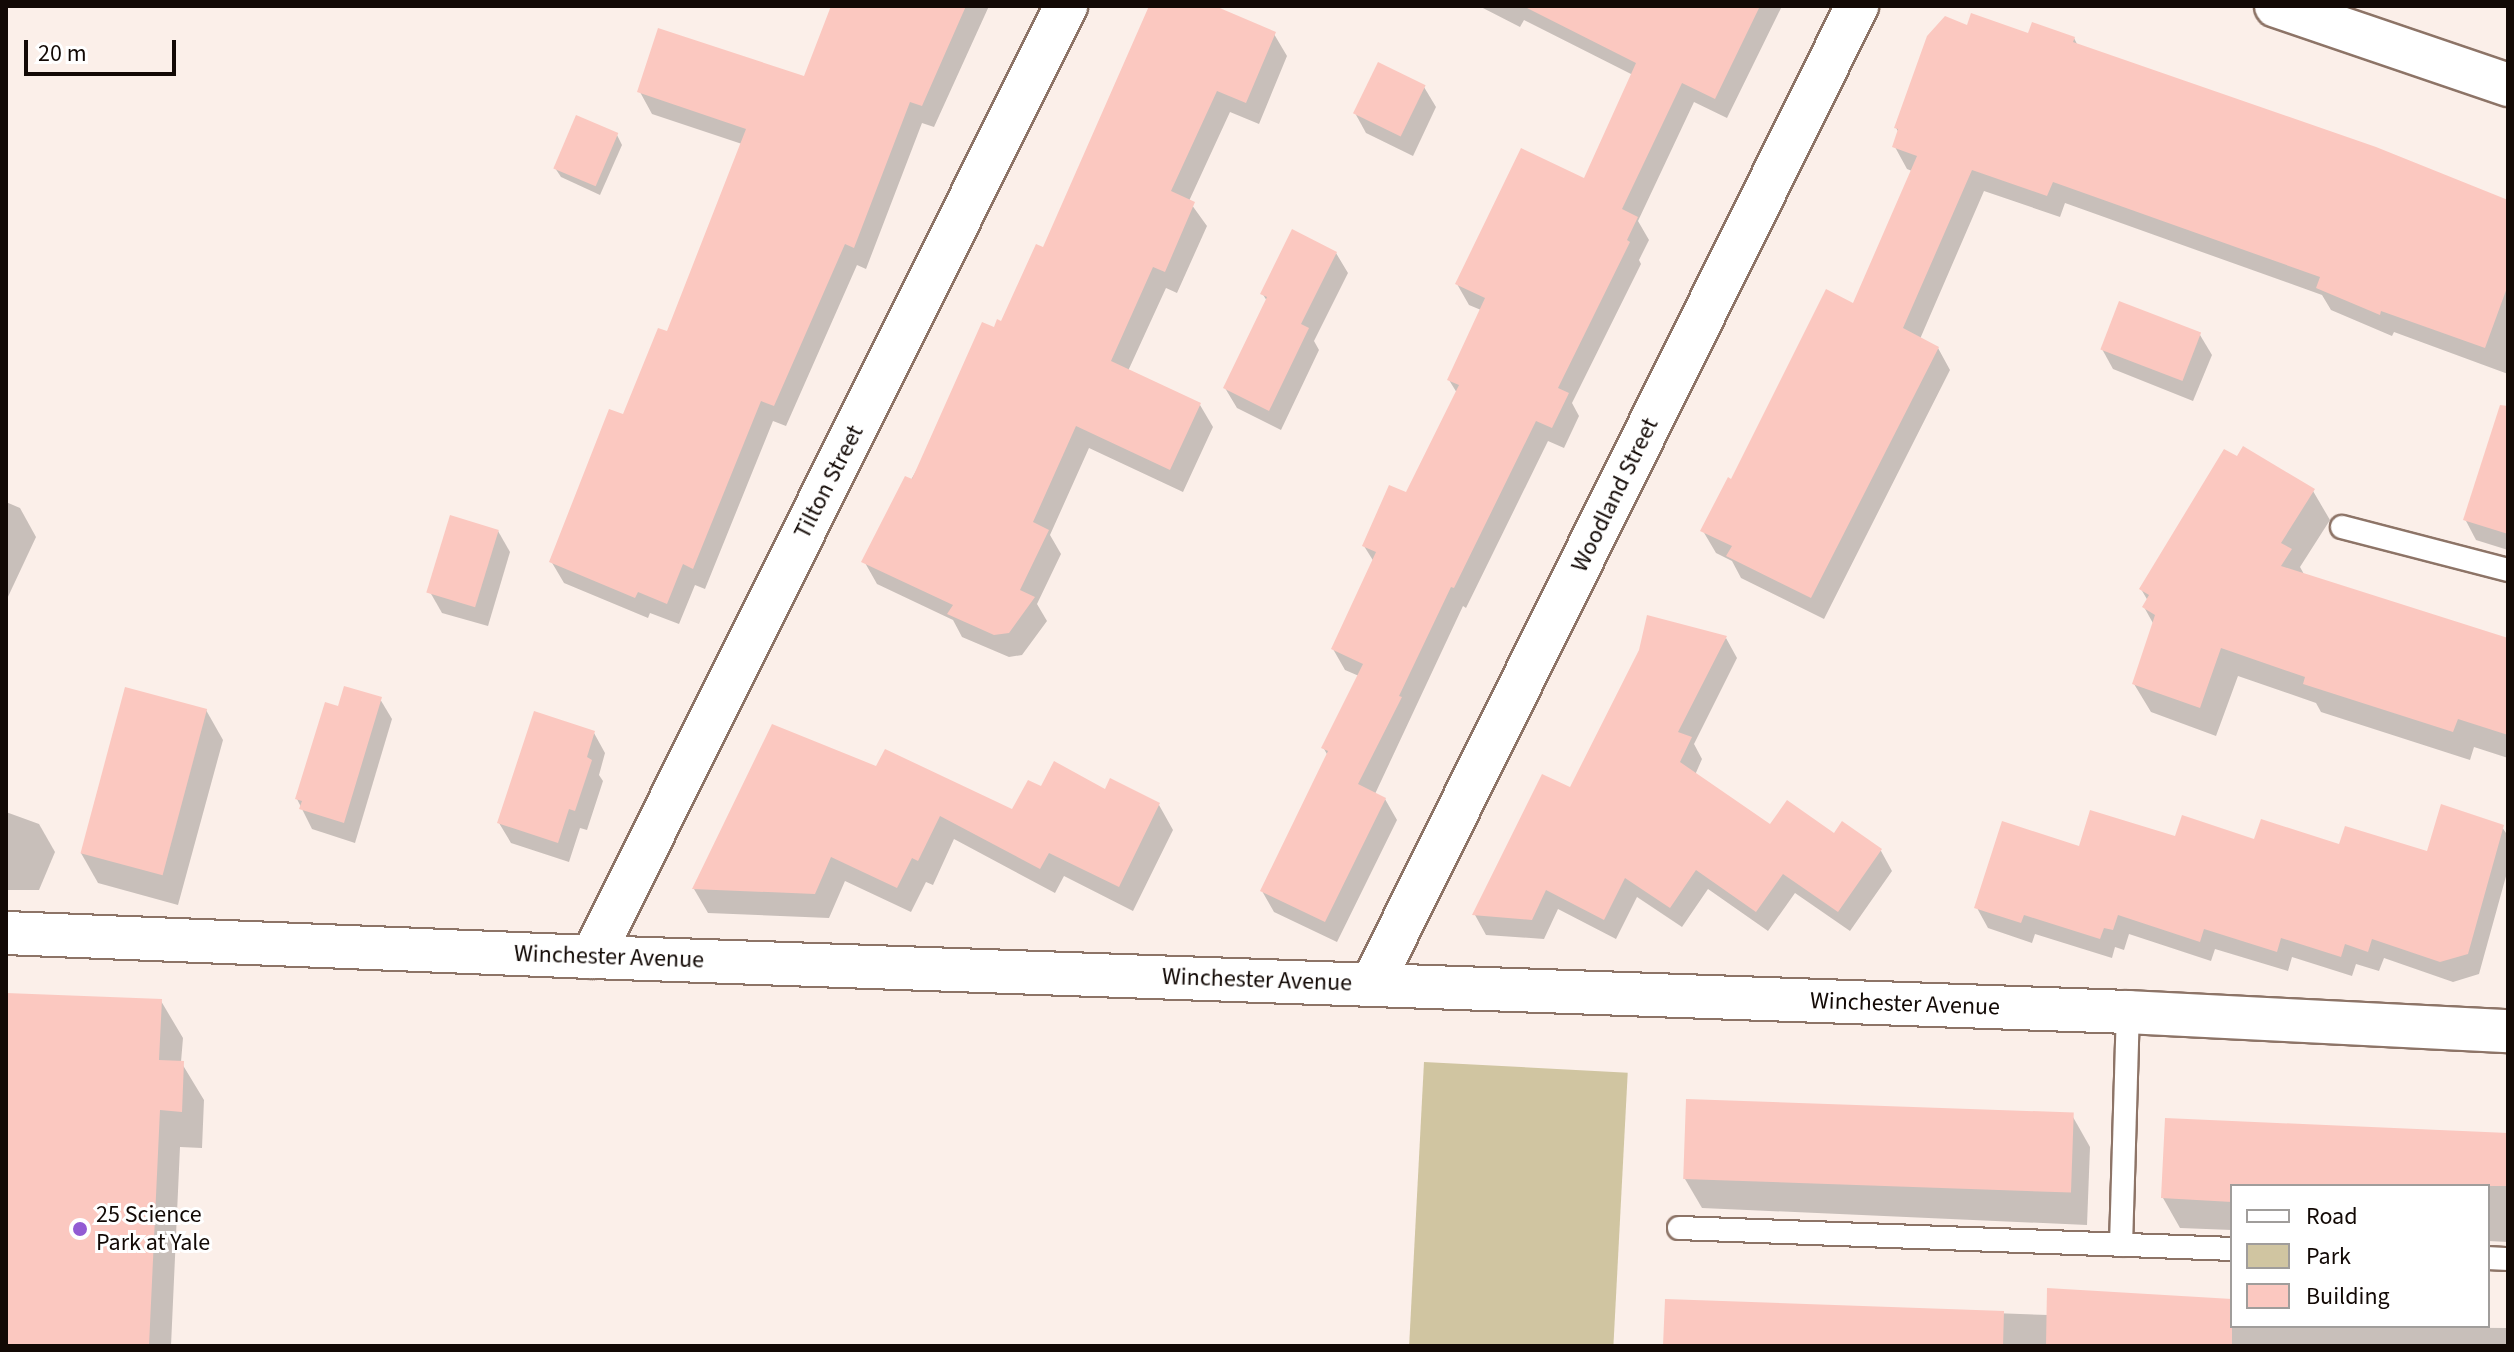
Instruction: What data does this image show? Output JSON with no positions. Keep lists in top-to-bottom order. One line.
{"streets":{"street":["Tilton Street","Woodland Street","Winchester Avenue"]},"crossings":[["Tilton Street","Winchester Avenue"],["Woodland Street","Winchester Avenue"]],"places":["25 Science Park at Yale"],"legend":["Road","Park","Building"],"scale_bar":"20 m"}
